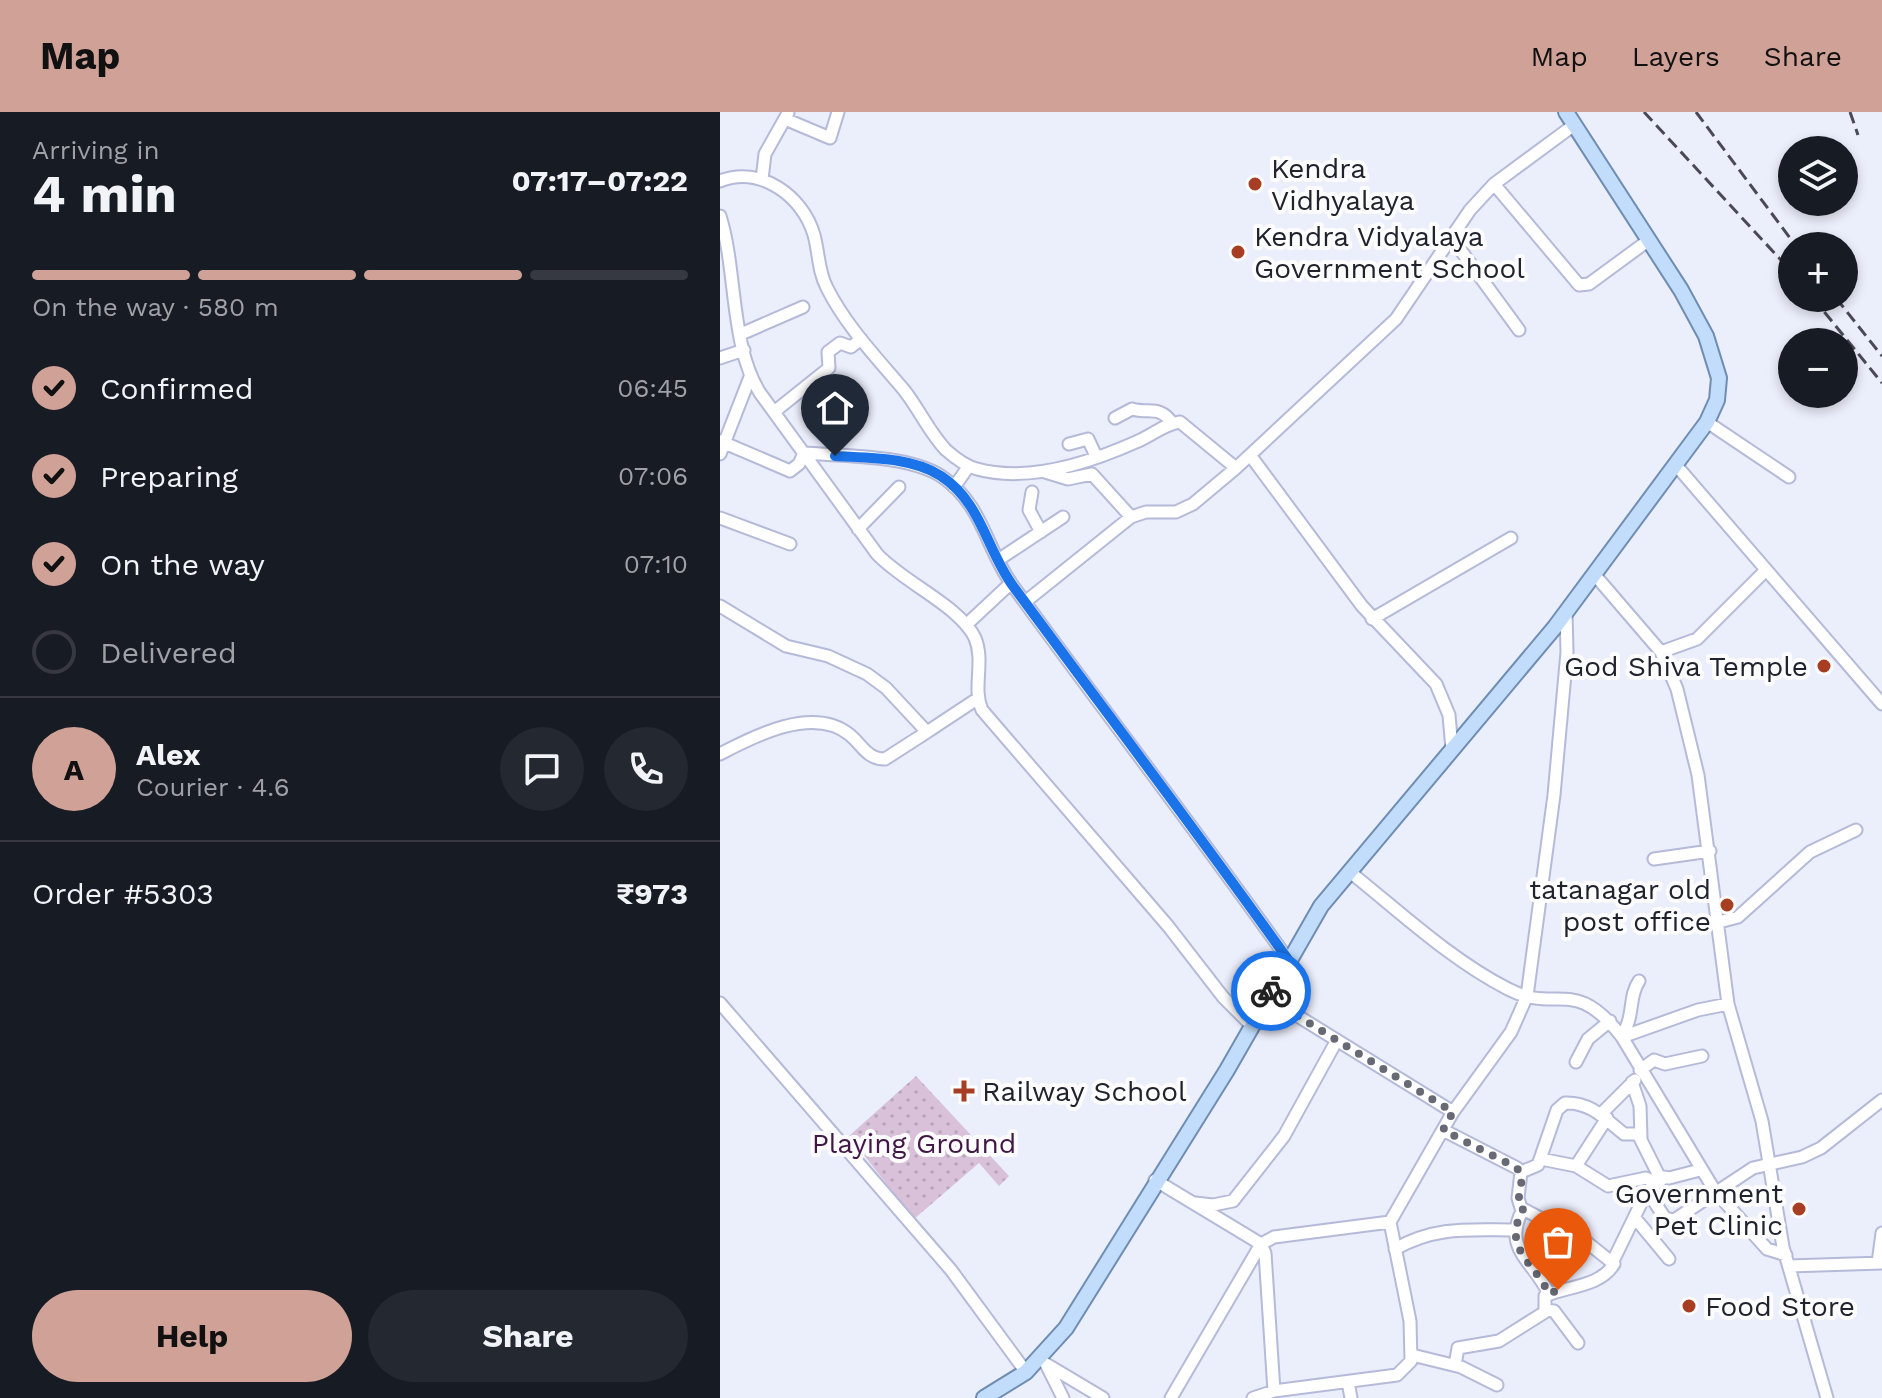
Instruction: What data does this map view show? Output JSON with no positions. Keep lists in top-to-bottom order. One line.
{"parks":["Playing Ground"],"places":{"other":["Kendra Vidhyalaya","Kendra Vidyalaya Government School","God Shiva Temple","tatanagar old post office","Government Pet Clinic","Food Store"],"health":["Railway School"]},"page":{"header":"Map","nav":["Map","Layers","Share"],"heading":["4 min","Arriving in","07:17–07:22"],"panel":["Alex","Courier · 4.6","Order #5303","₹973"],"map_buttons":["+","−"],"bar":"On the way · 580 m","list":[["Confirmed","06:45"],["Preparing","07:06"],["On the way","07:10"],"Delivered"],"round":"A","buttons":["Help","Share"]}}
